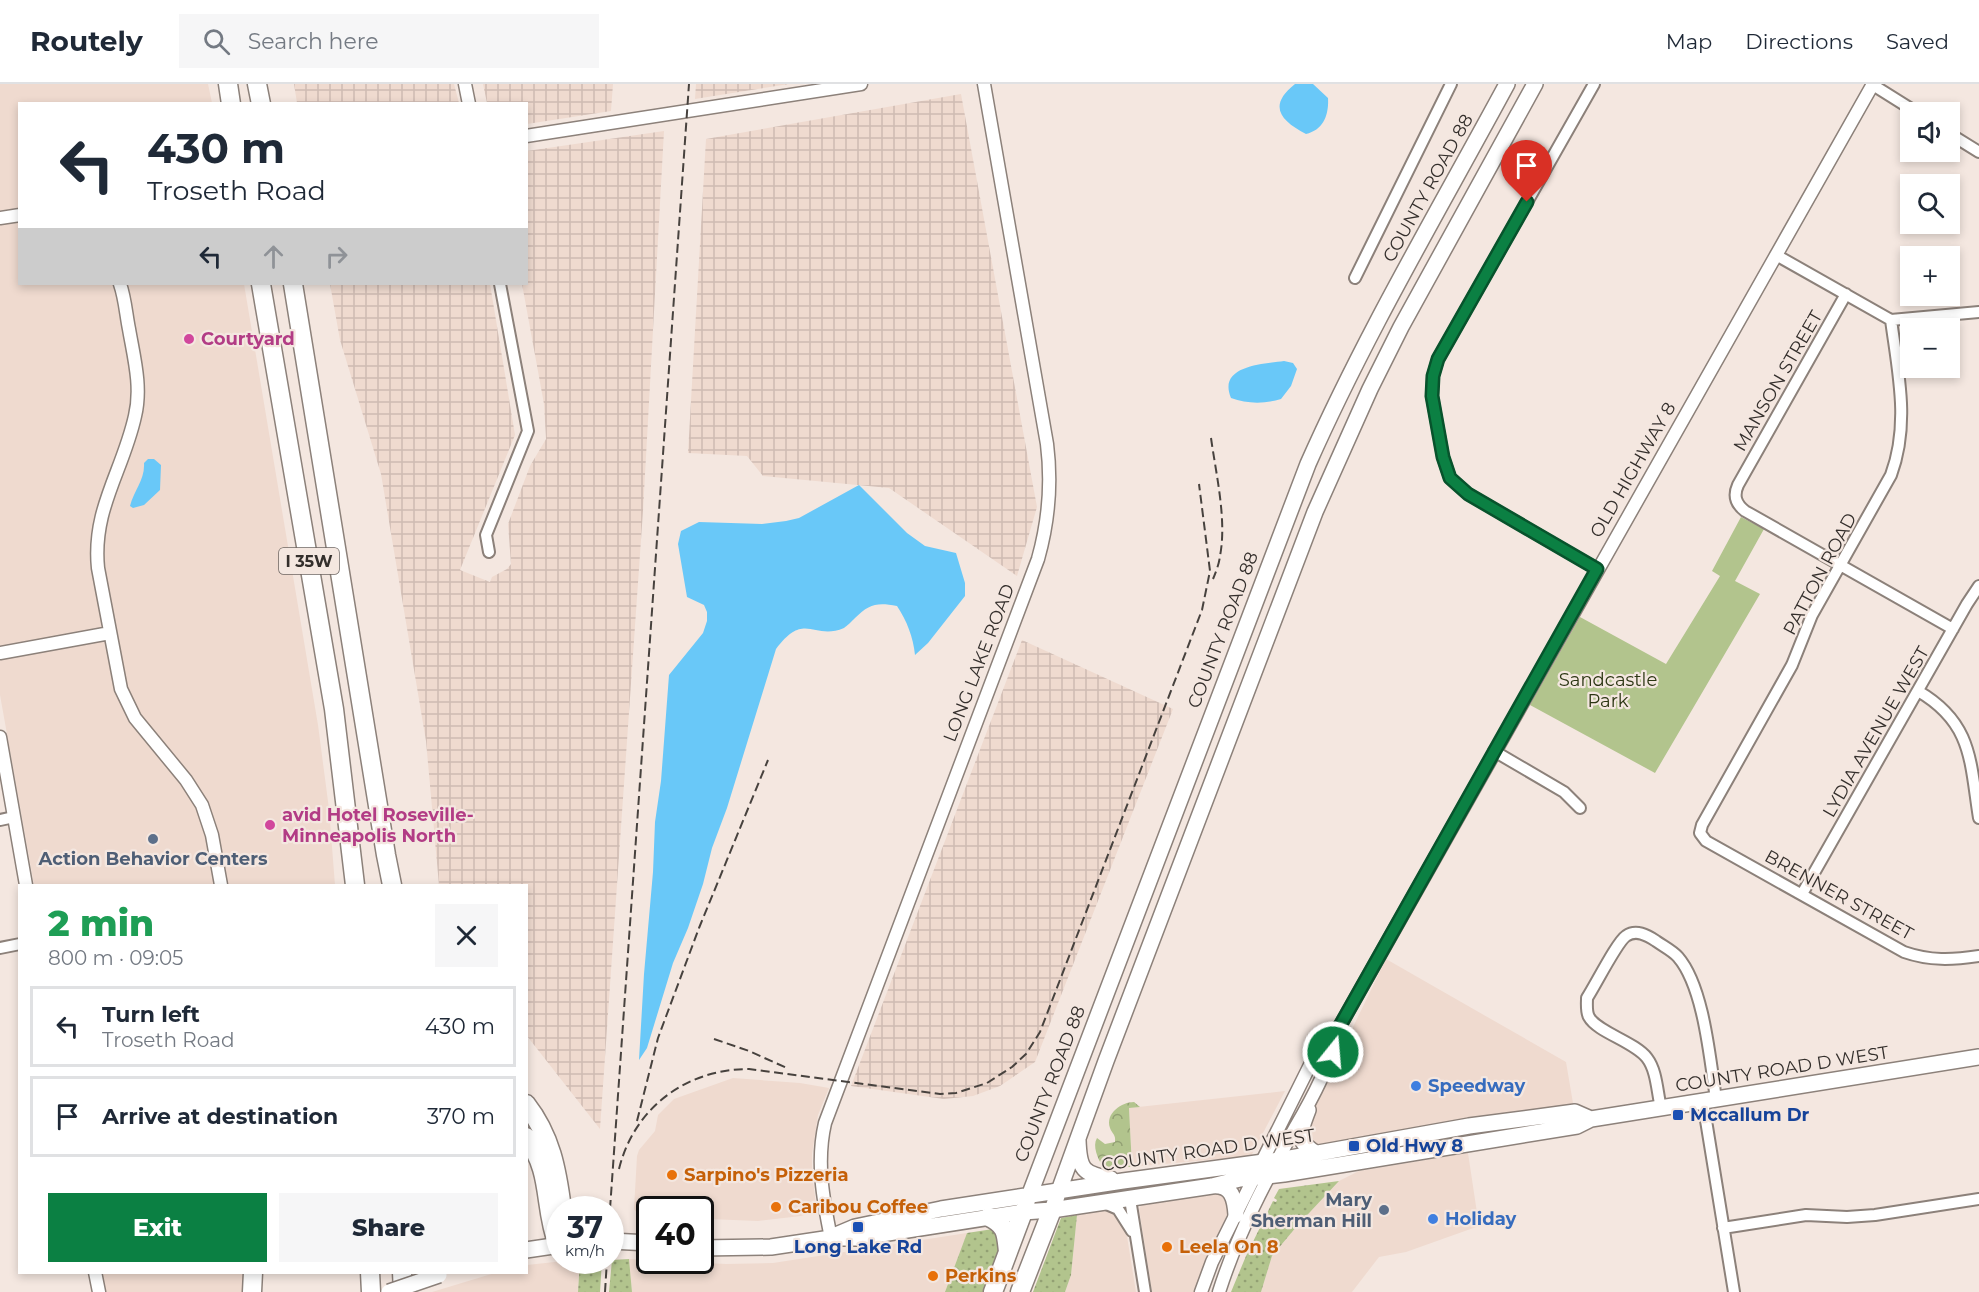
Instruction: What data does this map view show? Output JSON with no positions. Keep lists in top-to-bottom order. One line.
{"streets":{"highway":["I 35W"],"main road":["COUNTY ROAD 88","COUNTY ROAD D WEST"],"street":["MANSON STREET","OLD HIGHWAY 8","PATTON ROAD","LONG LAKE ROAD","LYDIA AVENUE WEST","BRENNER STREET"]},"crossings":[["COUNTY ROAD 88","COUNTY ROAD D WEST"],["MANSON STREET","PATTON ROAD"],["OLD HIGHWAY 8","COUNTY ROAD D WEST"],["PATTON ROAD","BRENNER STREET"],["LONG LAKE ROAD","COUNTY ROAD D WEST"],["LYDIA AVENUE WEST","BRENNER STREET"]],"parks":["Sandcastle Park"],"places":{"other":["Courtyard","avid Hotel Roseville- Minneapolis North","Action Behavior Centers","Speedway","Sarpino's Pizzeria","Caribou Coffee","Mary Sherman Hill","Holiday","Leela On 8","Perkins"],"transit":["Mccallum Dr","Old Hwy 8","Long Lake Rd"]},"page":{"header":"Routely","search":"Search here","nav":["Map","Directions","Saved"],"map_buttons":["+","−"],"turn":["430 m","Troseth Road"],"heading":["2 min","800 m · 09:05"],"list":[{"name":"Turn left","note":"Troseth Road","value":"430 m"},{"name":"Arrive at destination","value":"370 m"}],"buttons":["Exit","Share"],"speed":"37 km/h","limit":"40"}}
